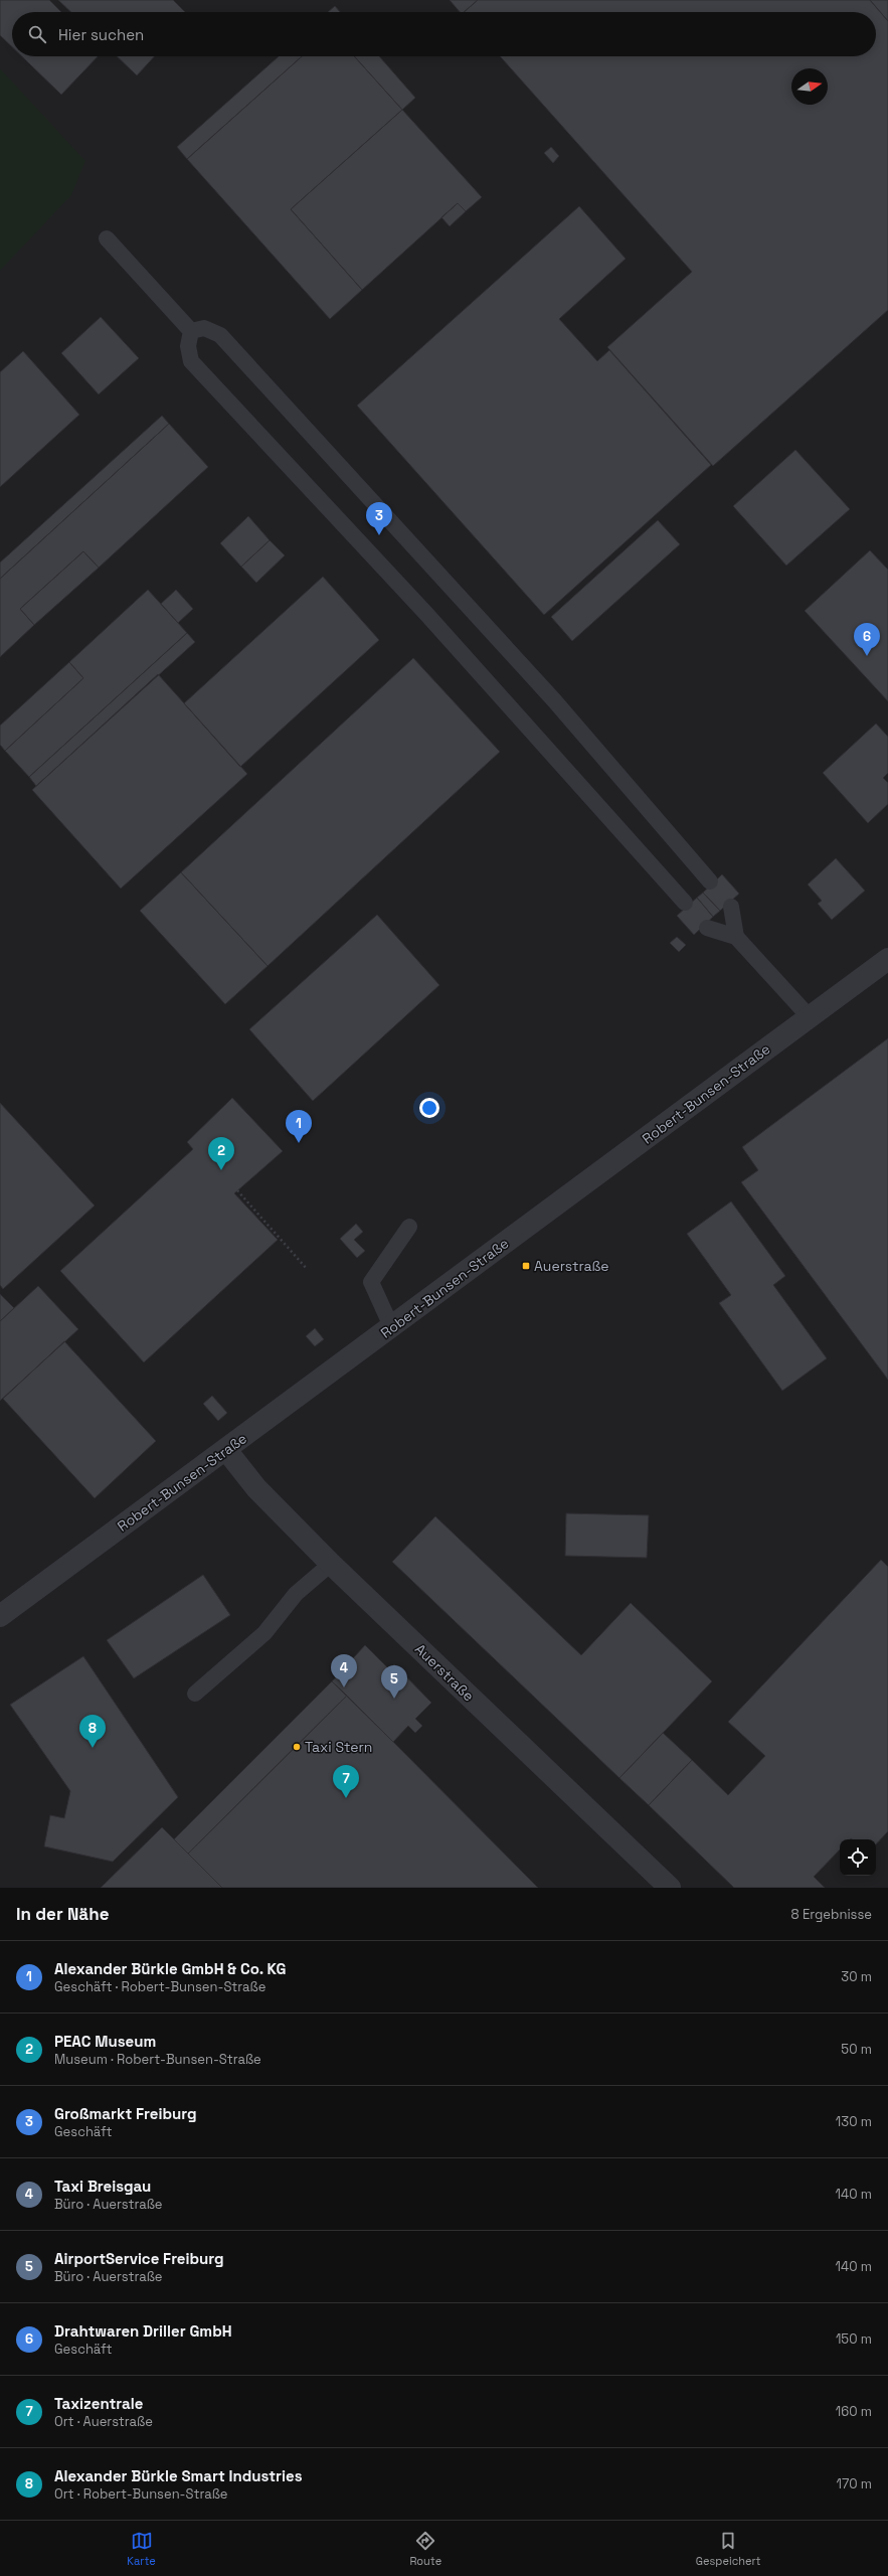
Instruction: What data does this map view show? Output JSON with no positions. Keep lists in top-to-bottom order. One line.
{"streets":{"street":["Robert-Bunsen-Straße","Auerstraße"]},"crossings":[["Robert-Bunsen-Straße","Auerstraße"]],"places":{"transit":["Auerstraße"],"other":["Taxi Stern"]},"north":"right","page":{"search":"Hier suchen","pins":["3","6","1","2","4","5","8","7"],"heading":["In der Nähe","8 Ergebnisse"],"list":[{"mark":"1","name":"Alexander Bürkle GmbH & Co. KG","note":"Geschäft · Robert-Bunsen-Straße","value":"30 m"},{"mark":"2","name":"PEAC Museum","note":"Museum · Robert-Bunsen-Straße","value":"50 m"},{"mark":"3","name":"Großmarkt Freiburg","note":"Geschäft","value":"130 m"},{"mark":"4","name":"Taxi Breisgau","note":"Büro · Auerstraße","value":"140 m"},{"mark":"5","name":"AirportService Freiburg","note":"Büro · Auerstraße","value":"140 m"},{"mark":"6","name":"Drahtwaren Driller GmbH","note":"Geschäft","value":"150 m"},{"mark":"7","name":"Taxizentrale","note":"Ort · Auerstraße","value":"160 m"},{"mark":"8","name":"Alexander Bürkle Smart Industries","note":"Ort · Robert-Bunsen-Straße","value":"170 m"}],"nav":["Karte","Route","Gespeichert"]}}
